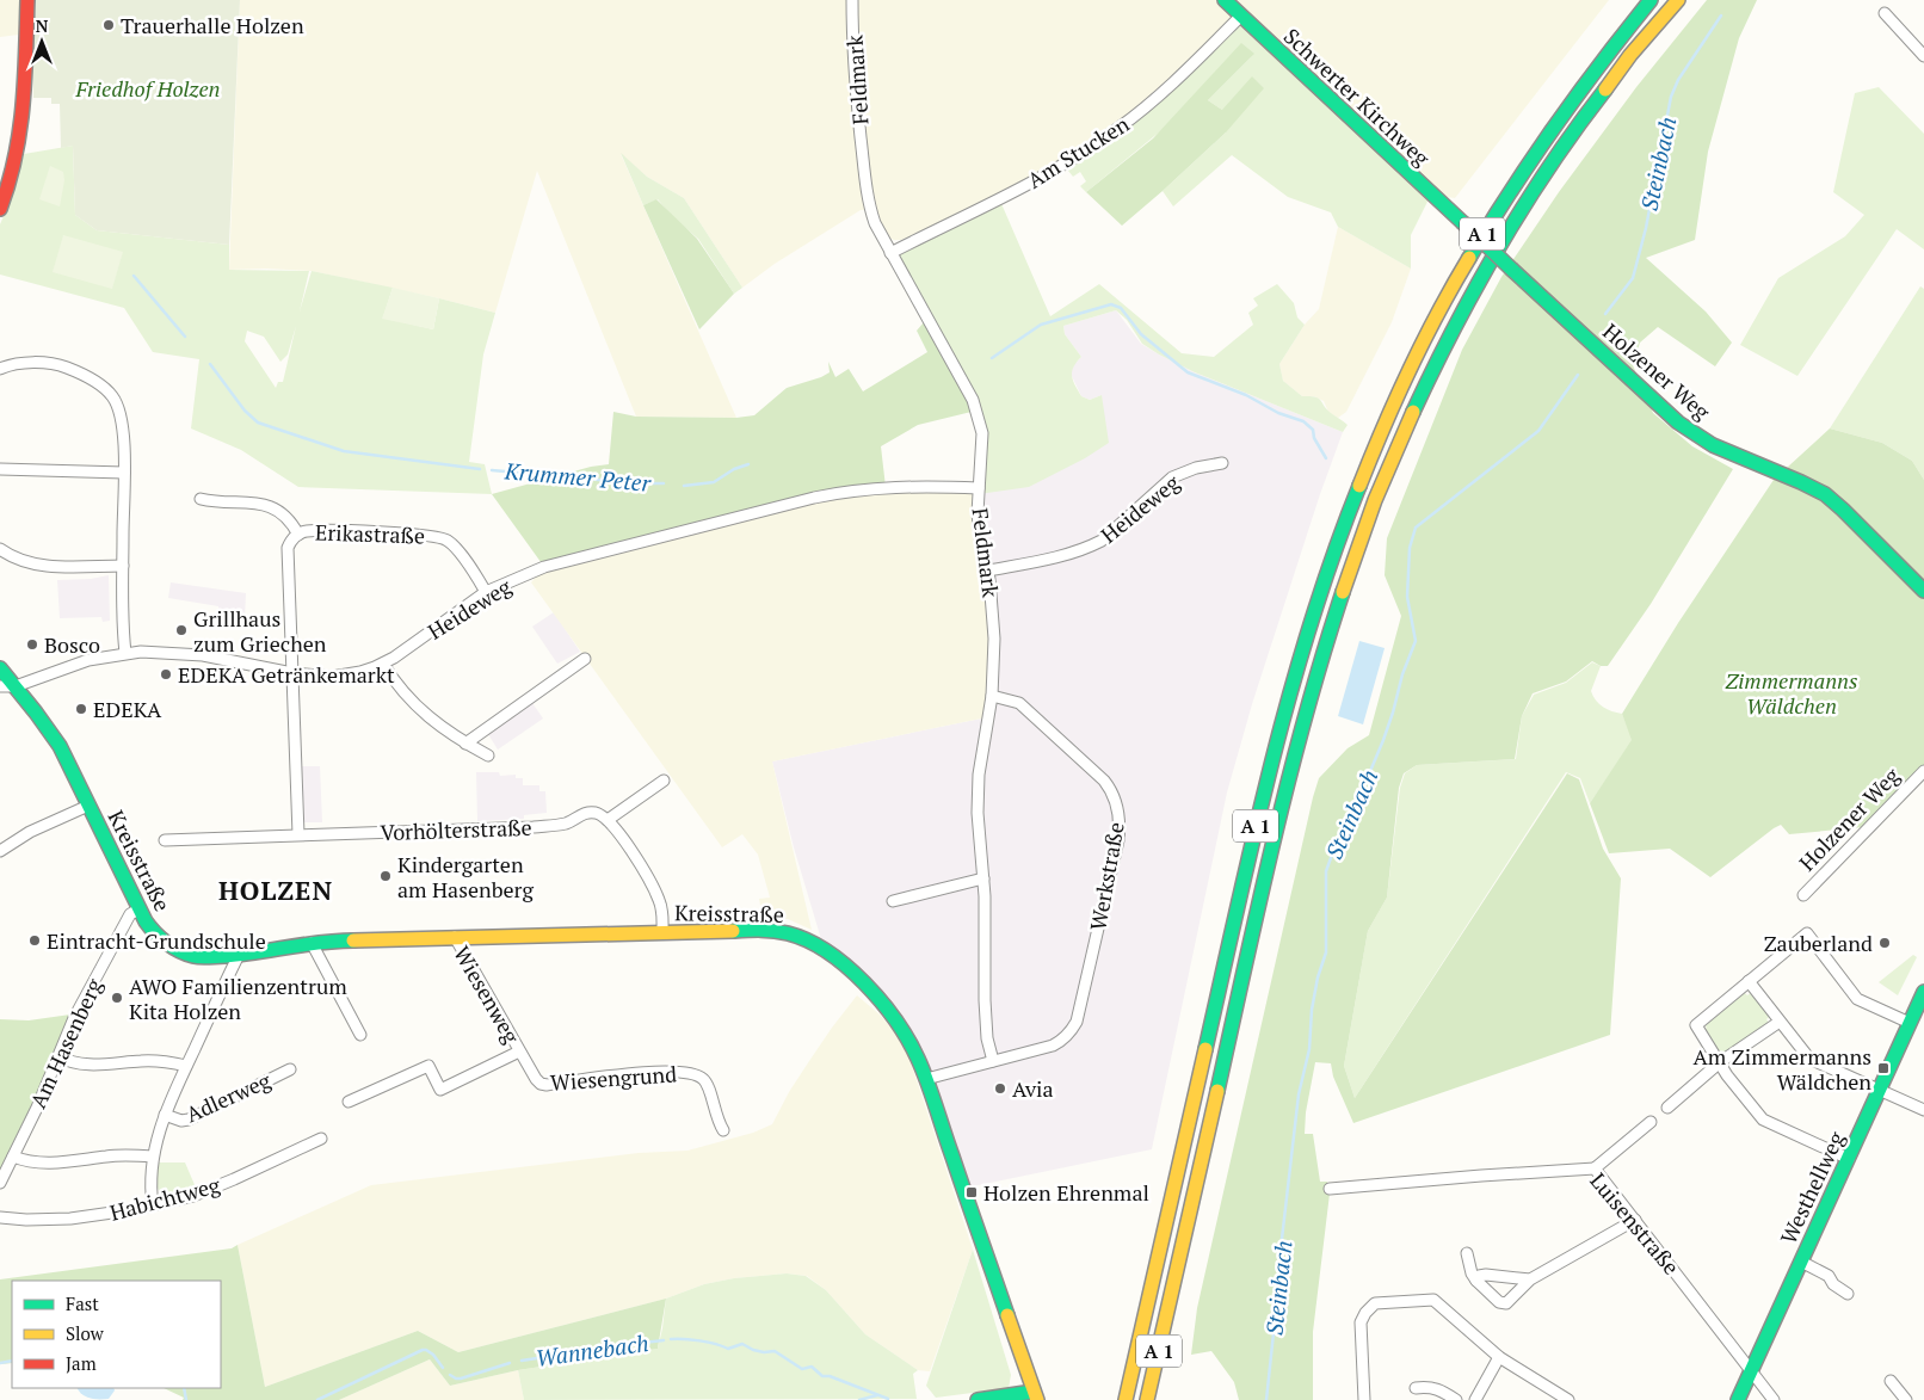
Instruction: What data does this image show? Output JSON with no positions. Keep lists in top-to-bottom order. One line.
{"streets":{"main road":["Schwerter Kirchweg","A 1","Holzener Weg","Kreisstraße","Westhellweg"],"street":["Feldmark","Am Stucken","Heideweg","Erikastraße","Vorhölterstraße","Werkstraße","Wiesenweg","Am Hasenberg","Wiesengrund","Adlerweg","Habichtweg","Luisenstraße"]},"crossings":[["Feldmark","Am Stucken"],["Feldmark","Heideweg"],["Feldmark","Werkstraße"],["Schwerter Kirchweg","Am Stucken"],["Schwerter Kirchweg","Holzener Weg"],["Heideweg","Erikastraße"],["Heideweg","Kreisstraße"],["Kreisstraße","Wiesenweg"],["Kreisstraße","Am Hasenberg"],["Wiesenweg","Wiesengrund"],["Westhellweg","Luisenstraße"]],"districts":["HOLZEN"],"water":["Steinbach","Krummer Peter","Wannebach"],"parks":["Friedhof Holzen","Zimmermanns Wäldchen"],"places":{"other":["Trauerhalle Holzen","Grillhaus zum Griechen","Bosco","EDEKA Getränkemarkt","EDEKA","Kindergarten am Hasenberg","Eintracht-Grundschule","Zauberland","AWO Familienzentrum Kita Holzen","Avia"],"transit":["Am Zimmermanns Wäldchen","Holzen Ehrenmal"]},"legend":["Fast","Slow","Jam"],"north":"top"}
